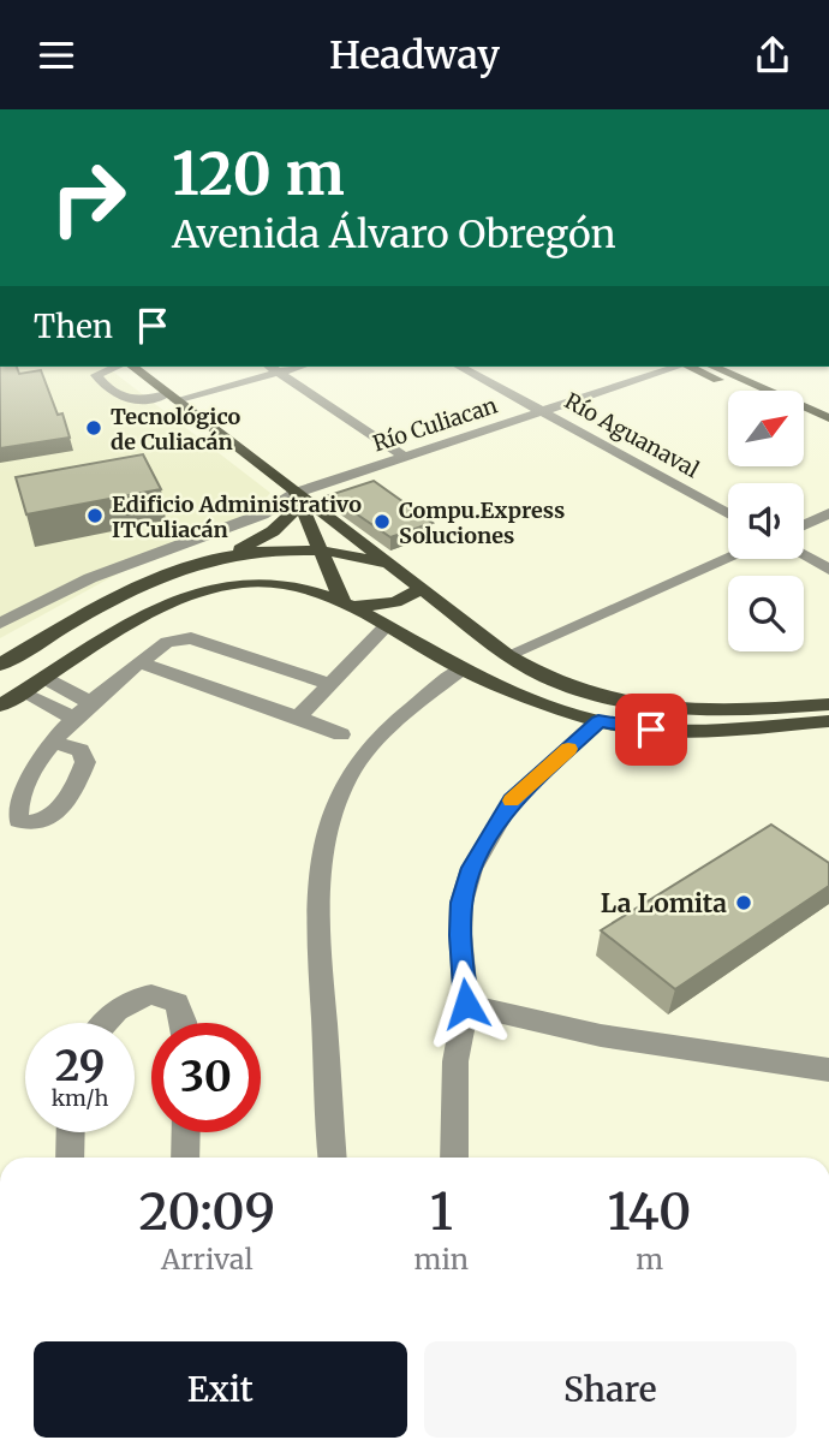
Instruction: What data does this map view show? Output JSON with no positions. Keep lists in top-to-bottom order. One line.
{"streets":{"street":["Río Culiacan","Río Aguanaval"]},"crossings":[["Río Culiacan","Río Aguanaval"]],"places":["Tecnológico de Culiacán","Edificio Administrativo ITCuliacán","Compu.Express Soluciones","La Lomita"],"north":"top right","page":{"header":"Headway","turn":["120 m","Avenida Álvaro Obregón"],"then":"Then","speed":"29 km/h","limit":"30","eta":["20:09","Arrival","1","min","140","m"],"buttons":["Exit","Share"]}}
